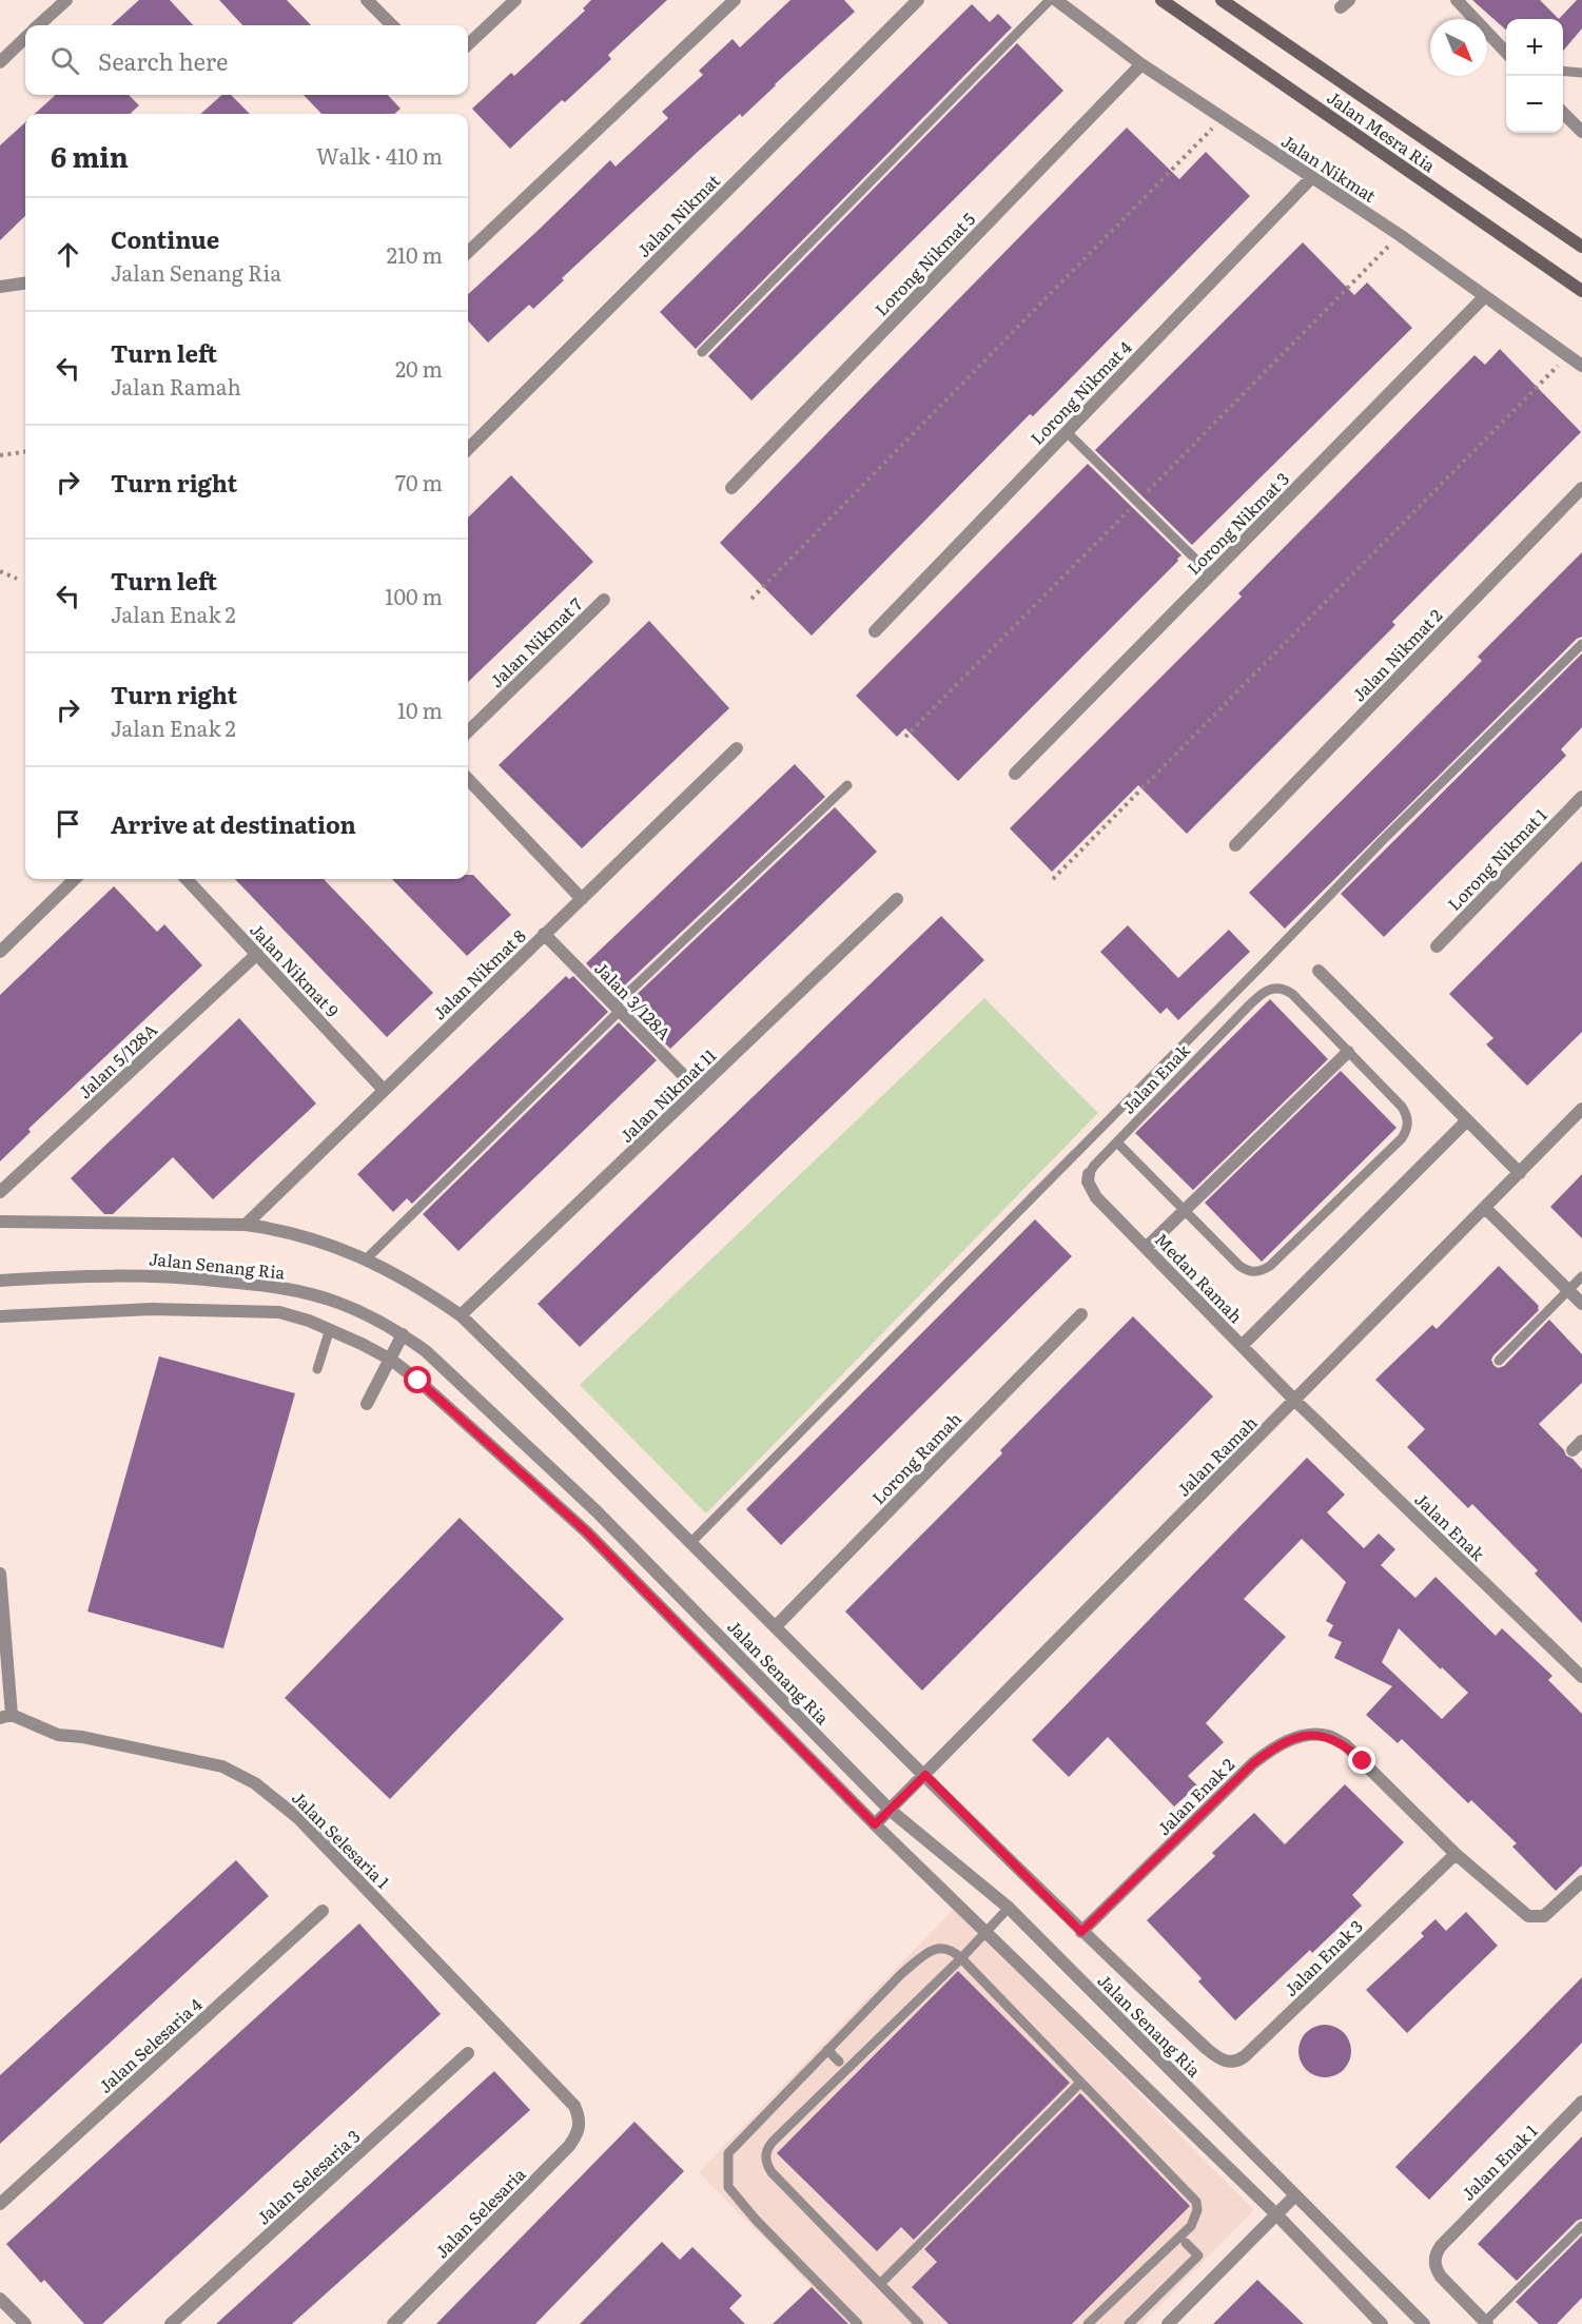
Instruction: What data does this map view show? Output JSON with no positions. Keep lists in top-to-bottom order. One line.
{"streets":{"main road":["Jalan Mesra Ria"],"street":["Jalan Nikmat","Lorong Nikmat 5","Lorong Nikmat 4","Lorong Nikmat 3","Jalan Nikmat 7","Jalan Nikmat 2","Lorong Nikmat 1","Jalan Nikmat 9","Jalan Nikmat 8","Jalan 3/128A","Jalan 5/128A","Jalan Enak","Jalan Nikmat 11","Jalan Senang Ria","Medan Ramah","Jalan Ramah","Lorong Ramah","Jalan Enak 2","Jalan Selesaria 1","Jalan Enak 3","Jalan Selesaria 4","Jalan Enak 1","Jalan Selesaria 3","Jalan Selesaria"]},"crossings":[["Jalan Nikmat","Lorong Nikmat 5"],["Jalan Nikmat","Lorong Nikmat 4"],["Jalan Nikmat","Lorong Nikmat 3"],["Jalan Nikmat 9","Jalan Nikmat 8"],["Jalan Nikmat 9","Jalan 5/128A"],["Jalan Nikmat 8","Jalan 3/128A"],["Jalan 3/128A","Jalan Nikmat 11"],["Jalan Enak","Medan Ramah"],["Jalan Enak","Jalan Ramah"],["Jalan Senang Ria","Jalan Ramah"],["Medan Ramah","Jalan Ramah"],["Jalan Enak 2","Jalan Enak 3"],["Jalan Selesaria 1","Jalan Selesaria"]],"north":"bottom right","page":{"map_buttons":["+","−"],"search":"Search here","heading":["6 min","Walk · 410 m"],"list":[["Continue","Jalan Senang Ria","210 m"],["Turn left","Jalan Ramah","20 m"],["Turn right","70 m"],["Turn left","Jalan Enak 2","100 m"],["Turn right","Jalan Enak 2","10 m"],"Arrive at destination"]}}
